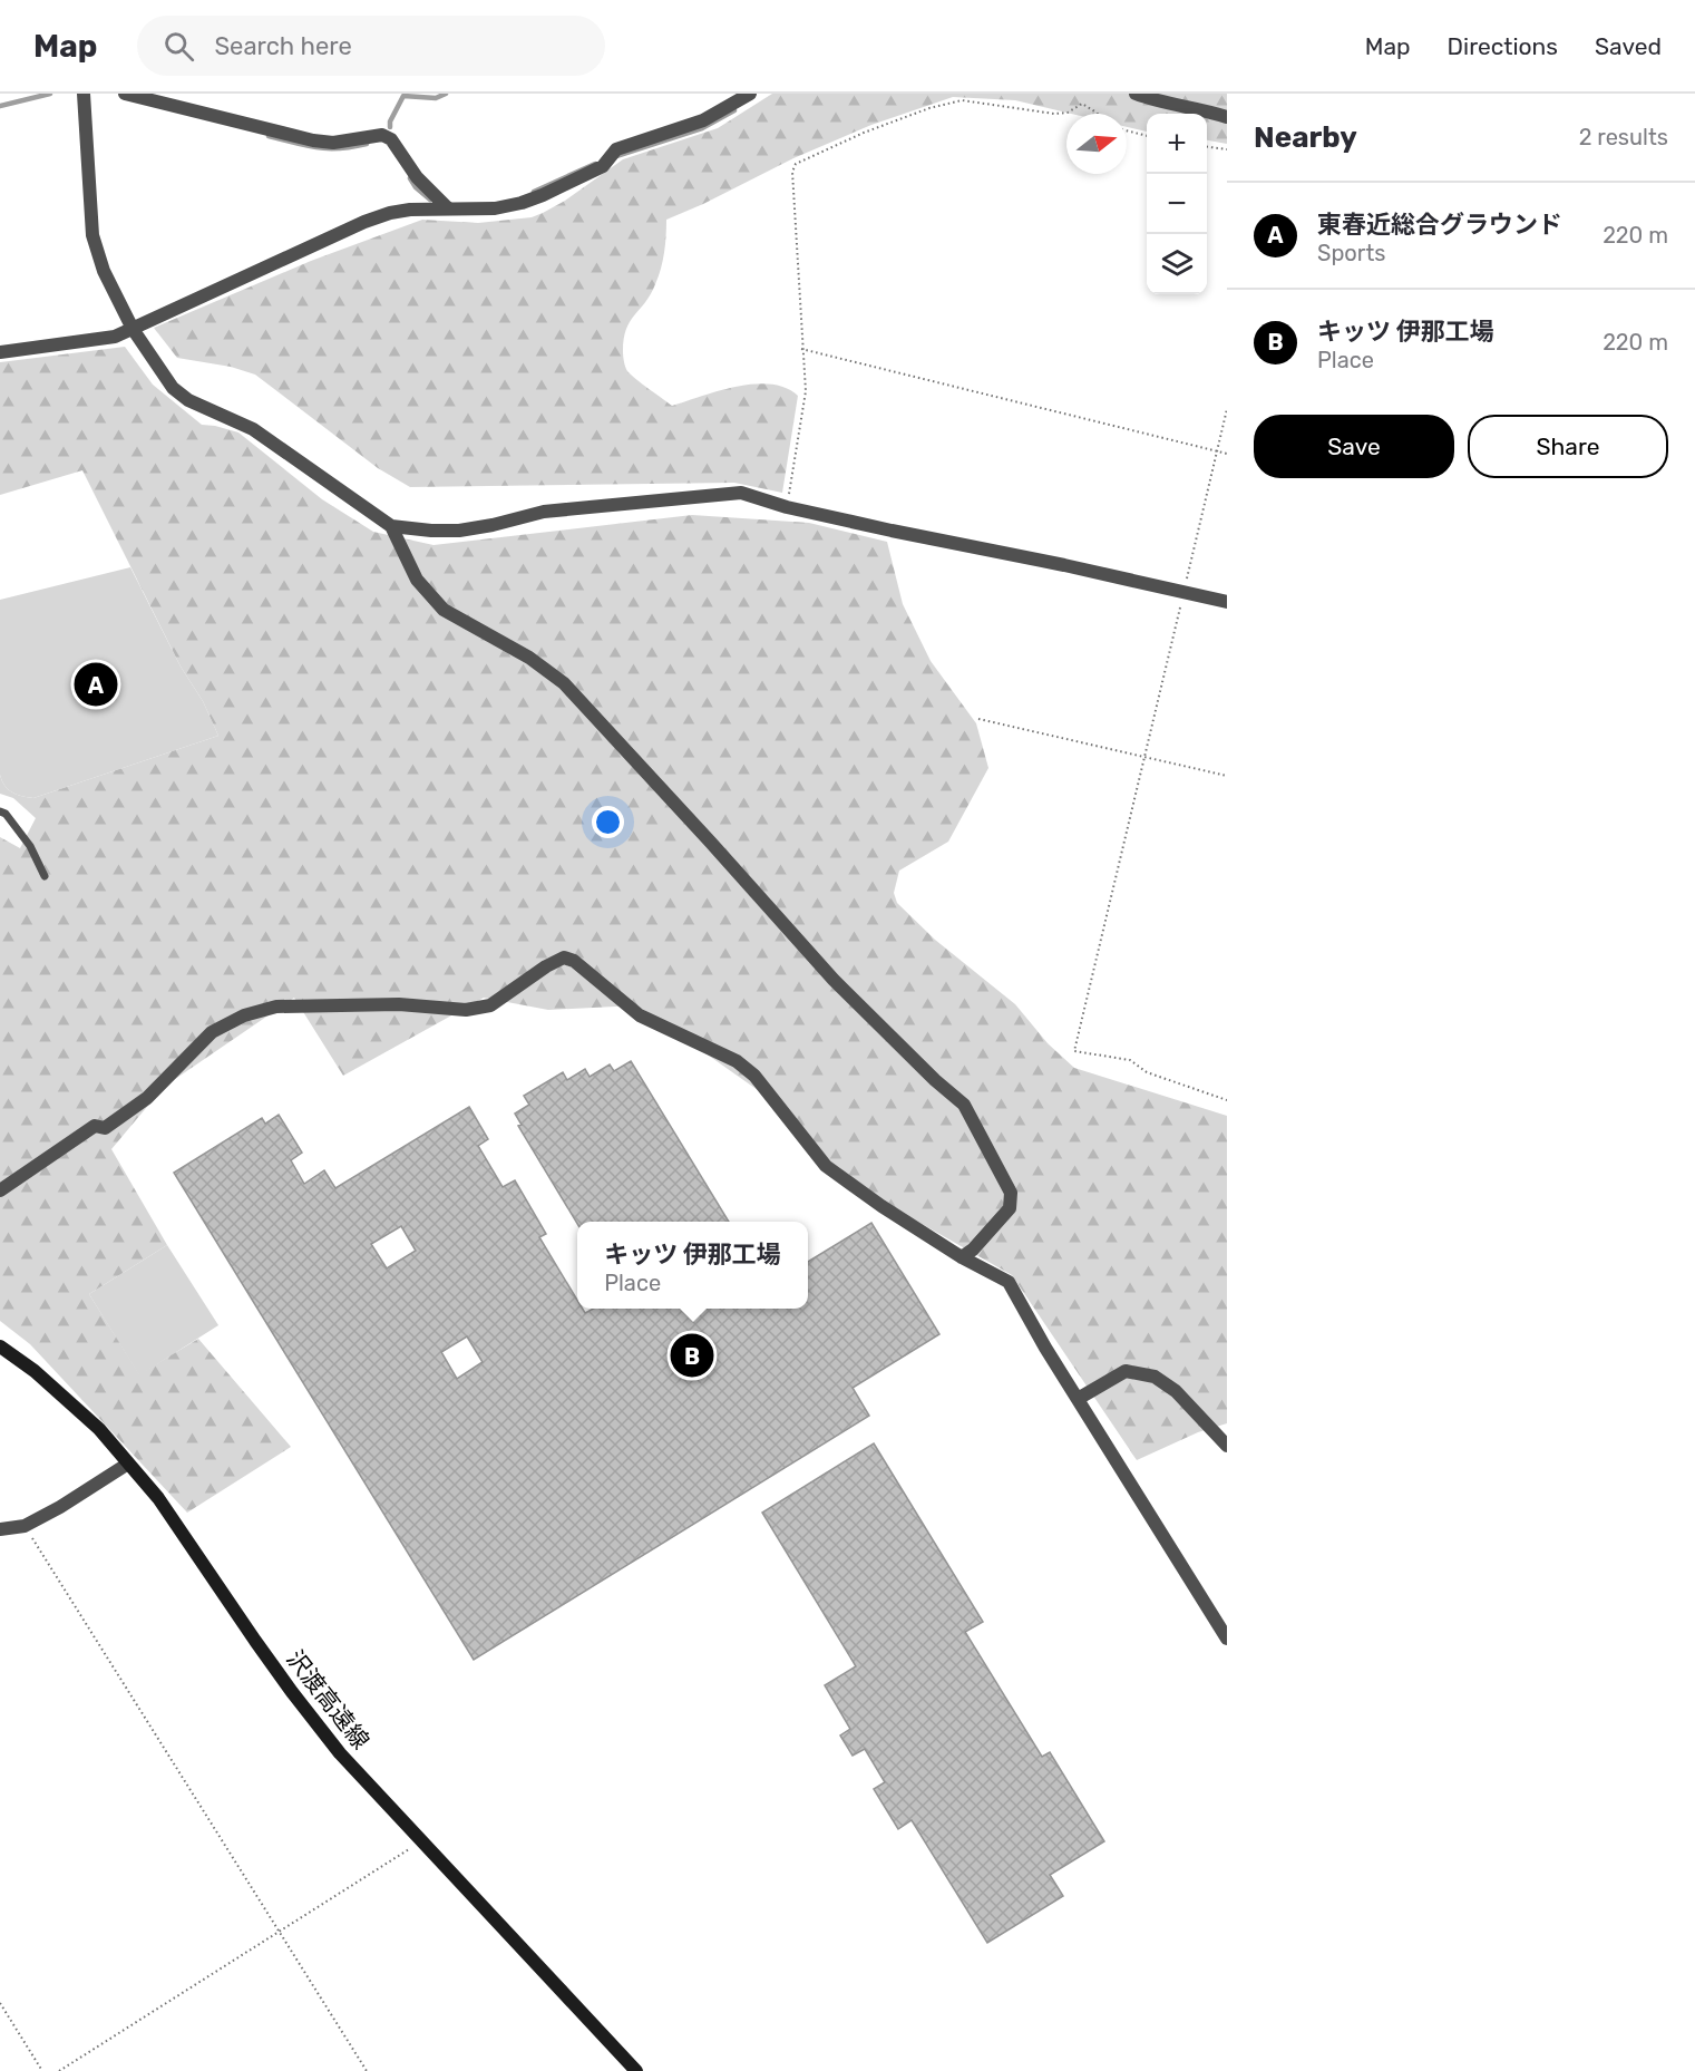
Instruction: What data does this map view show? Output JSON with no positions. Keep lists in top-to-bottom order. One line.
{"streets":{"main road":["沢渡高遠線"]},"north":"right","page":{"header":"Map","search":"Search here","nav":["Map","Directions","Saved"],"heading":["Nearby","2 results"],"map_buttons":["+","−"],"list":[{"mark":"A","name":"東春近総合グラウンド","note":"Sports","value":"220 m"},{"mark":"B","name":"キッツ 伊那工場","note":"Place","value":"220 m"}],"buttons":["Save","Share"],"pins":["A","B"],"popup":["キッツ 伊那工場","Place"]}}
